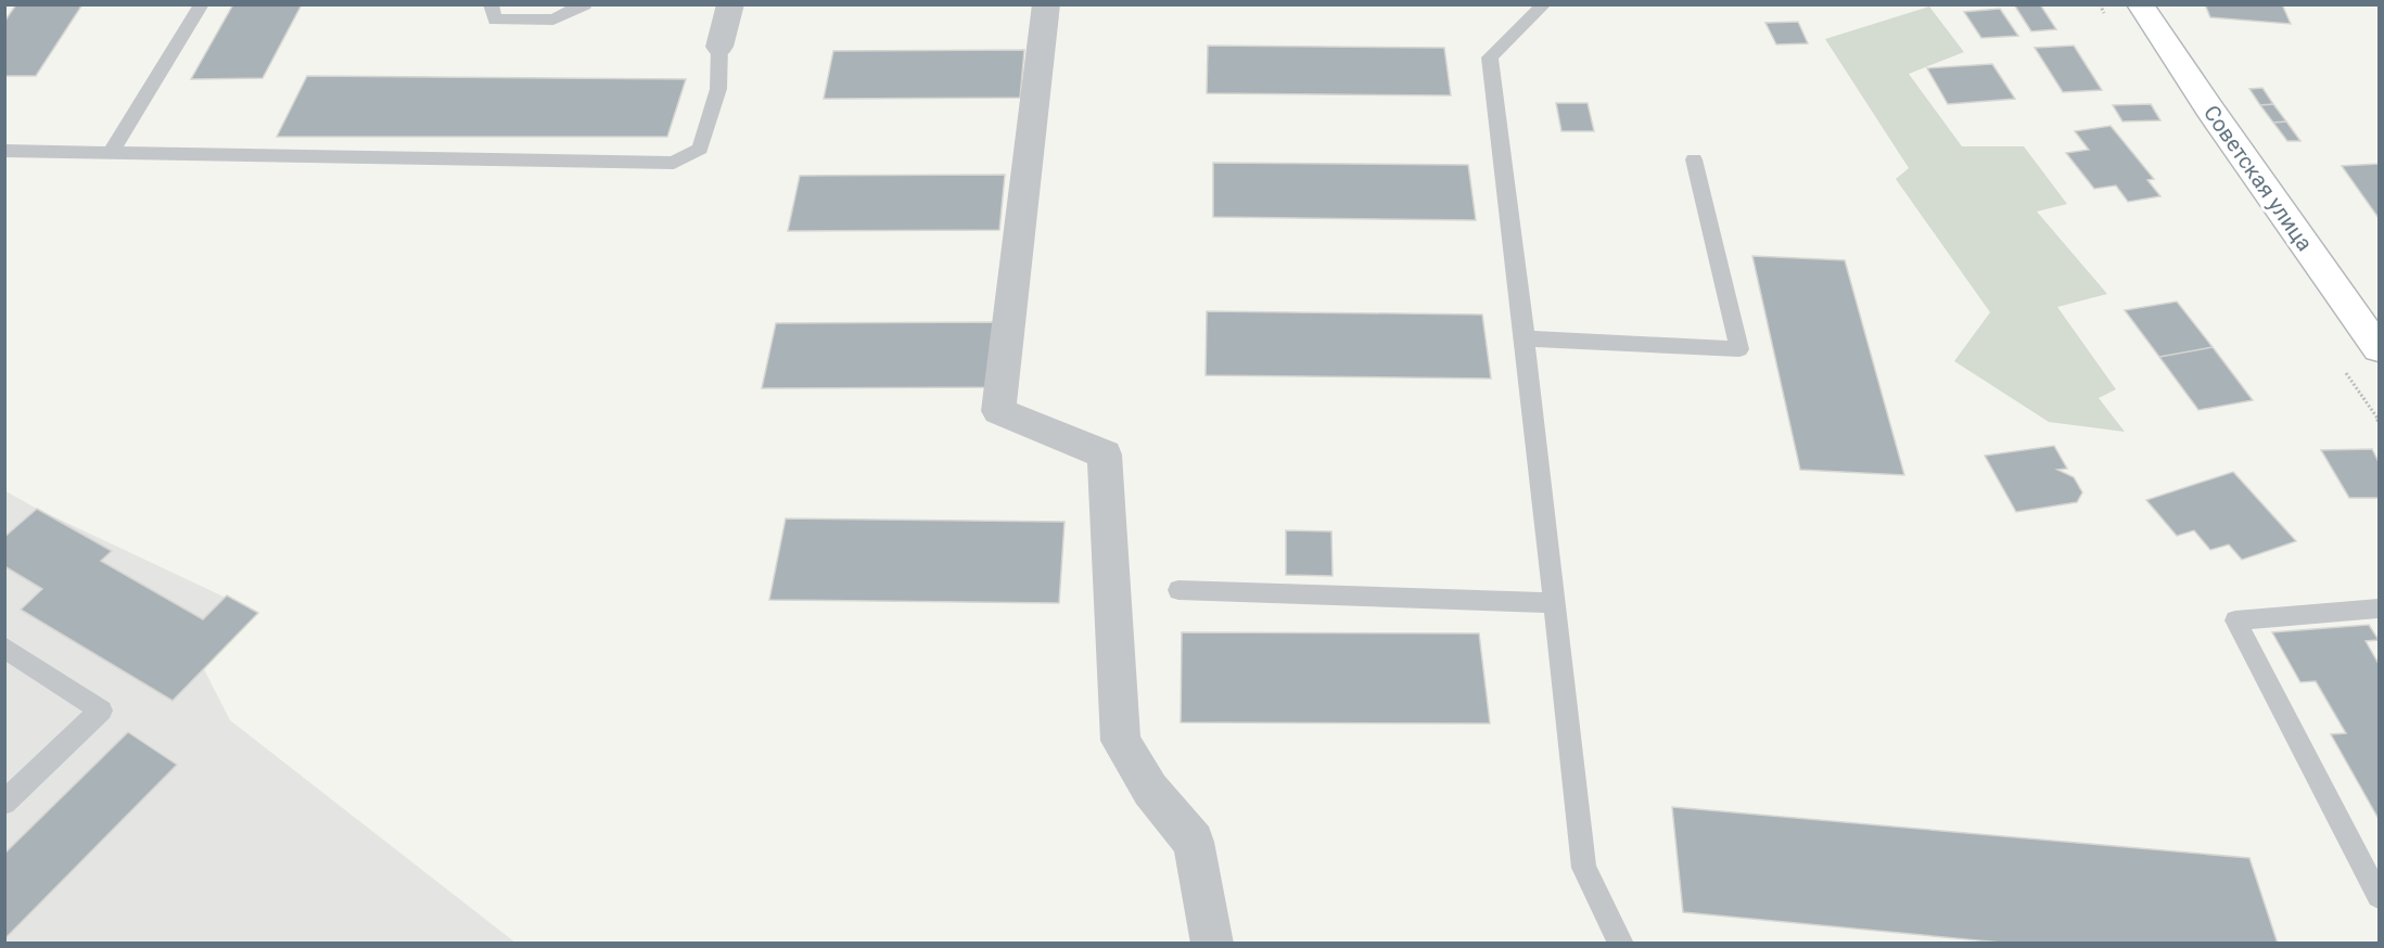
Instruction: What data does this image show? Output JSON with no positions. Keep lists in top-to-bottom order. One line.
{"streets":{"main road":["Советская улица"]}}
